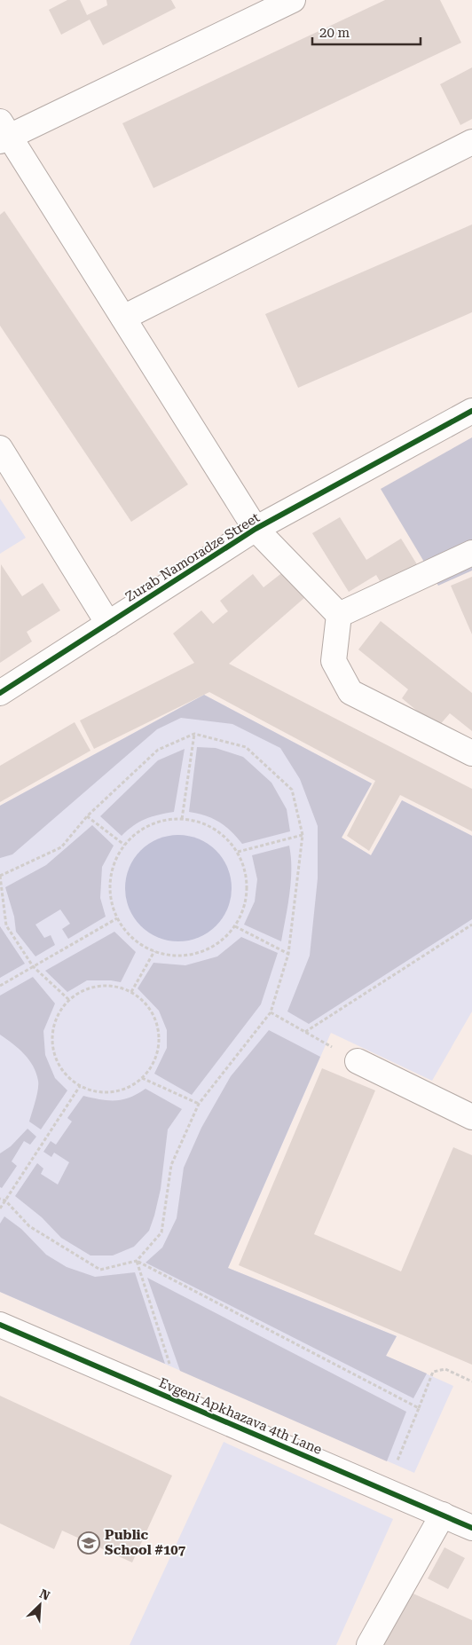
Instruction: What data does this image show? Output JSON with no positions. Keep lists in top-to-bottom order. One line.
{"streets":{"street":["Zurab Namoradze Street","Evgeni Apkhazava 4th Lane"]},"places":{"school or university":["Public School #107"]},"scale_bar":"20 m","north":"top right"}
